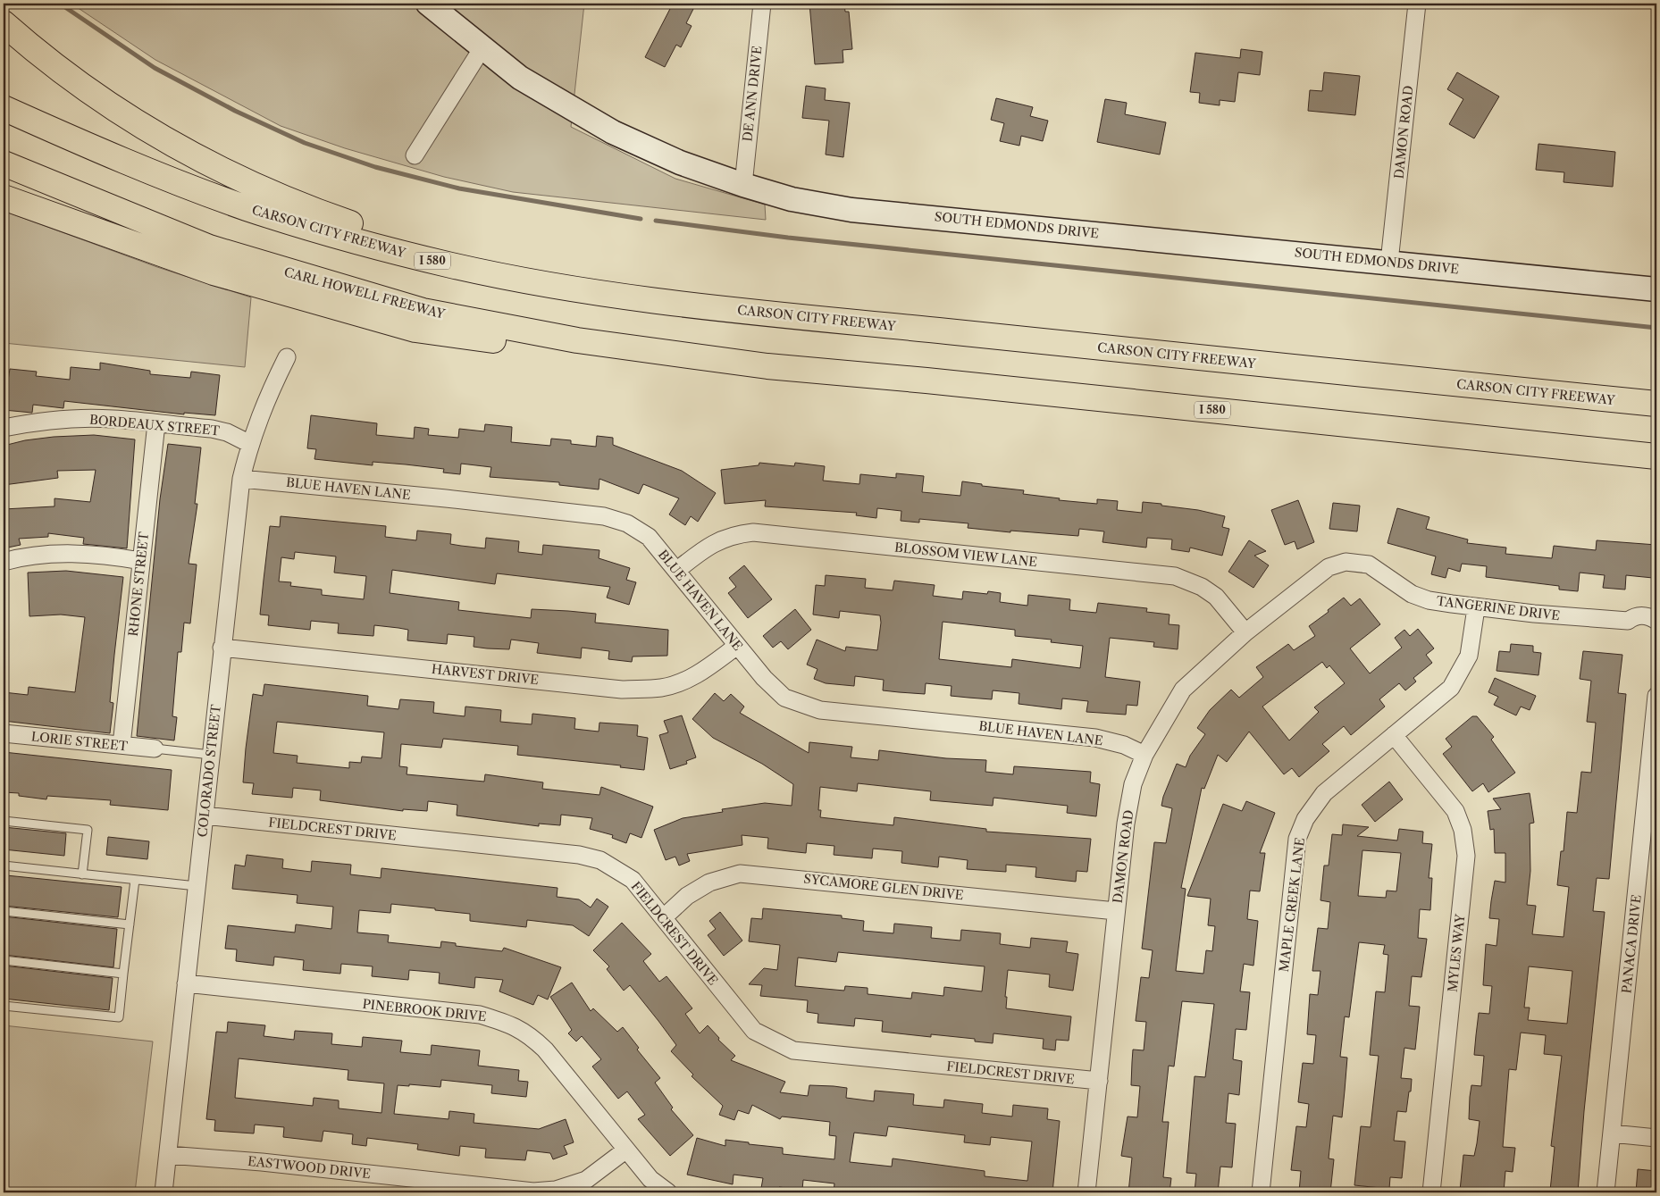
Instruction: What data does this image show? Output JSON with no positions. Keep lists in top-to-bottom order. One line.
{"streets":{"highway":["CARSON CITY FREEWAY","I 580","CARL HOWELL FREEWAY"],"street":["DE ANN DRIVE","DAMON ROAD","SOUTH EDMONDS DRIVE","BORDEAUX STREET","BLUE HAVEN LANE","BLOSSOM VIEW LANE","RHONE STREET","TANGERINE DRIVE","HARVEST DRIVE","LORIE STREET","COLORADO STREET","FIELDCREST DRIVE","SYCAMORE GLEN DRIVE","MAPLE CREEK LANE","PANACA DRIVE","MYLES WAY","PINEBROOK DRIVE","EASTWOOD DRIVE"]},"crossings":[["DE ANN DRIVE","SOUTH EDMONDS DRIVE"],["DAMON ROAD","SOUTH EDMONDS DRIVE"],["DAMON ROAD","BLUE HAVEN LANE"],["DAMON ROAD","BLOSSOM VIEW LANE"],["DAMON ROAD","TANGERINE DRIVE"],["DAMON ROAD","FIELDCREST DRIVE"],["DAMON ROAD","SYCAMORE GLEN DRIVE"],["I 580","CARL HOWELL FREEWAY"],["BORDEAUX STREET","RHONE STREET"],["BORDEAUX STREET","COLORADO STREET"],["BLUE HAVEN LANE","BLOSSOM VIEW LANE"],["BLUE HAVEN LANE","HARVEST DRIVE"],["BLUE HAVEN LANE","COLORADO STREET"],["RHONE STREET","LORIE STREET"],["TANGERINE DRIVE","MAPLE CREEK LANE"],["HARVEST DRIVE","COLORADO STREET"],["COLORADO STREET","FIELDCREST DRIVE"],["COLORADO STREET","PINEBROOK DRIVE"],["COLORADO STREET","EASTWOOD DRIVE"],["FIELDCREST DRIVE","SYCAMORE GLEN DRIVE"],["MAPLE CREEK LANE","MYLES WAY"],["PINEBROOK DRIVE","EASTWOOD DRIVE"]]}
